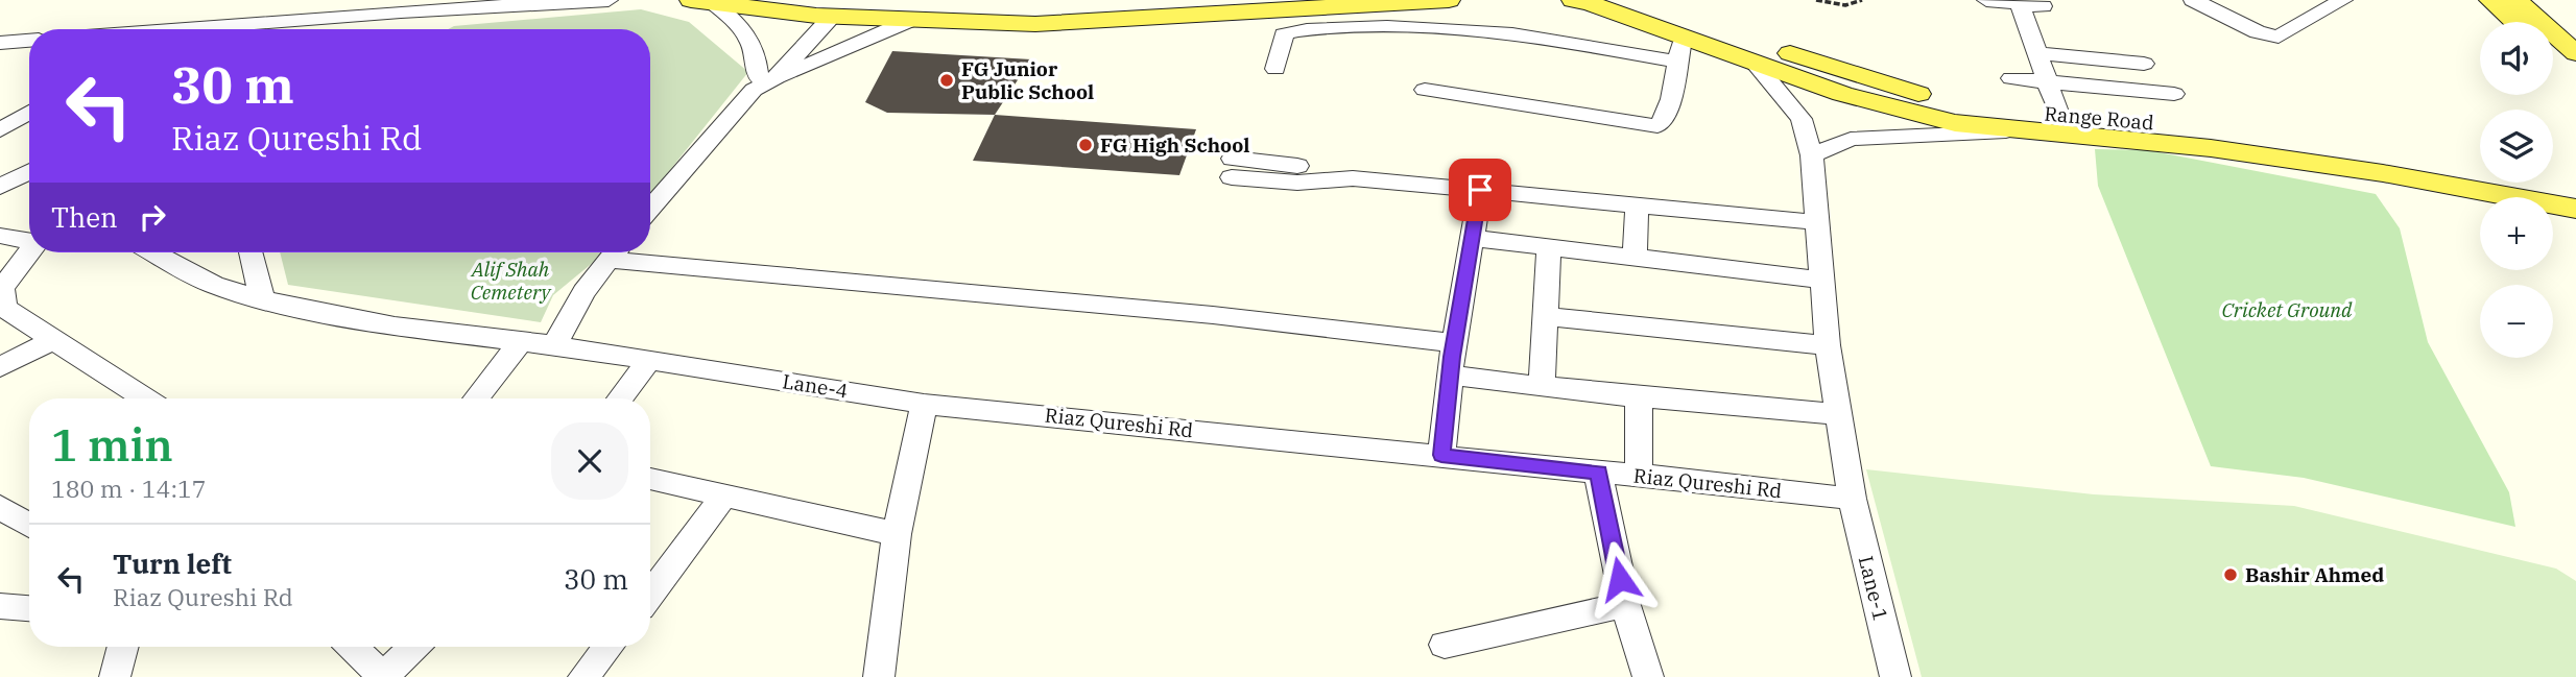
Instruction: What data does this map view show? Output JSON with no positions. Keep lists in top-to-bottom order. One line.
{"streets":{"main road":["Range Road"],"street":["Lane-4","Riaz Qureshi Rd","Lane-1"]},"crossings":[["Lane-4","Riaz Qureshi Rd"],["Riaz Qureshi Rd","Lane-1"]],"parks":["Alif Shah Cemetery","Cricket Ground"],"places":["FG Junior Public School","FG High School","Bashir Ahmed"],"page":{"map_buttons":["+","−"],"turn":["30 m","Riaz Qureshi Rd"],"then":"Then","heading":["1 min","180 m · 14:17"],"list":[{"name":"Turn left","note":"Riaz Qureshi Rd","value":"30 m"}]}}
